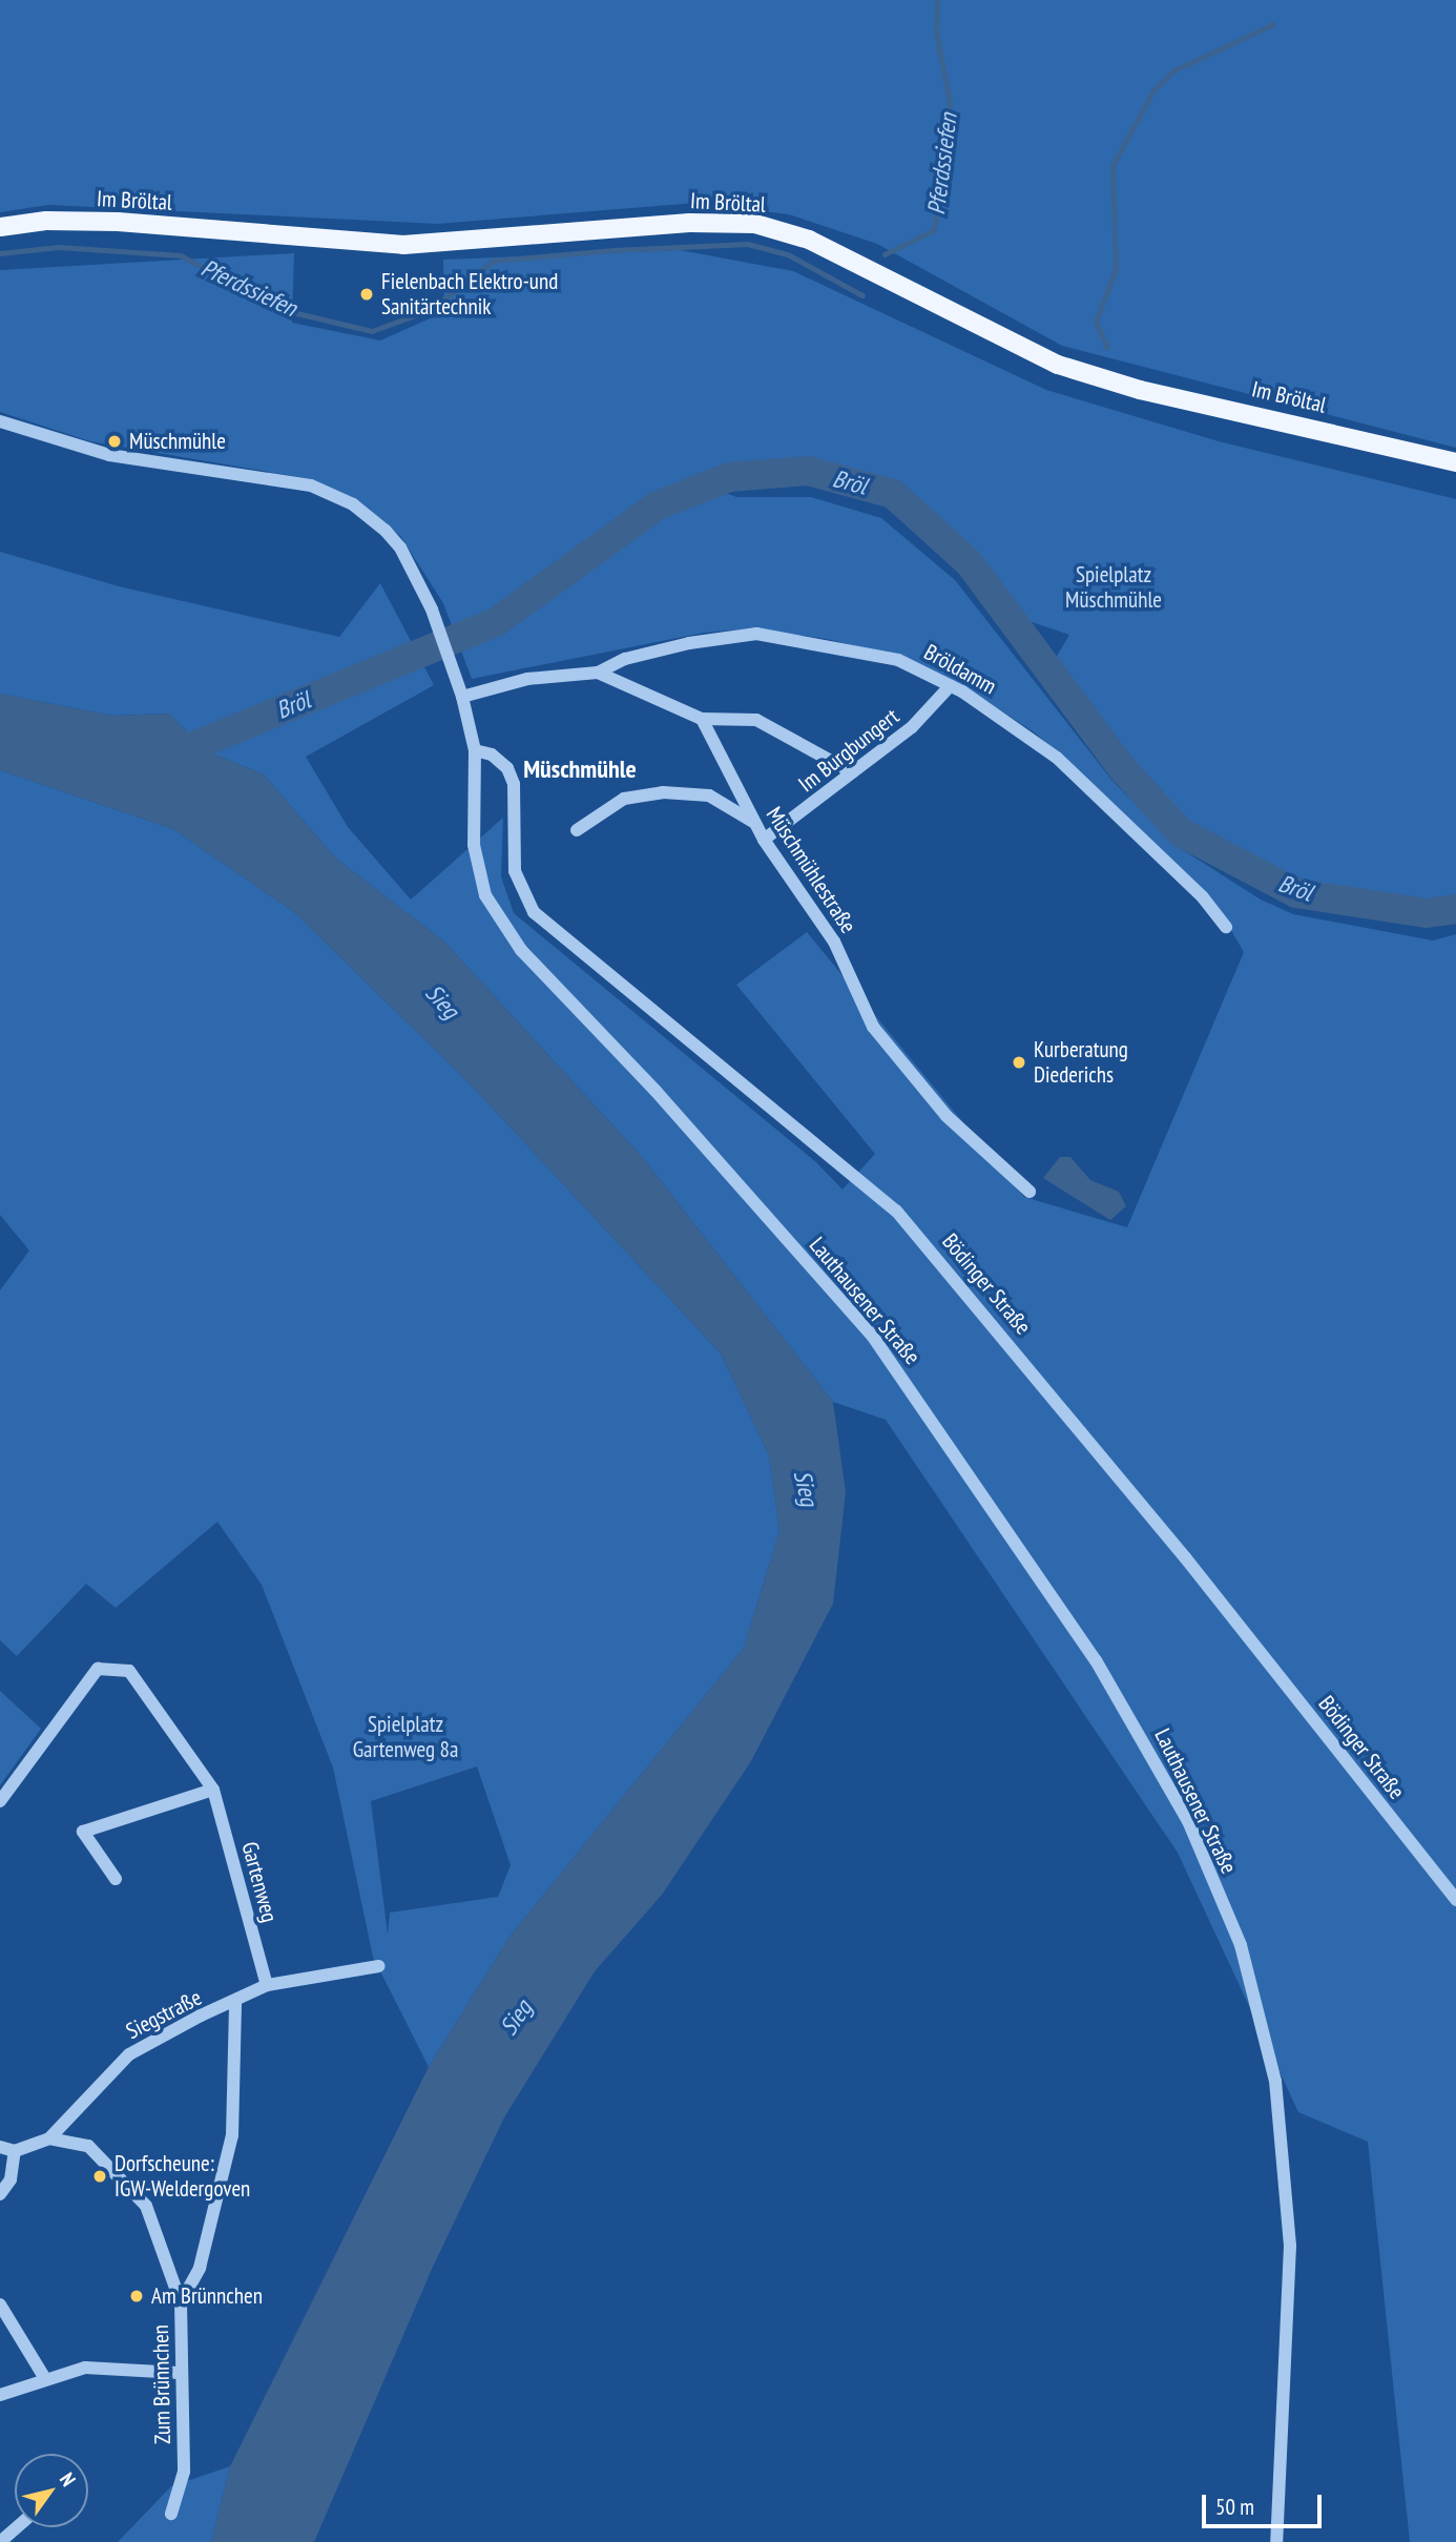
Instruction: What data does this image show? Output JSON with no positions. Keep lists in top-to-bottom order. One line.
{"streets":{"main road":["Im Bröltal"],"street":["Bröldamm","Im Burgbungert","Müschmühlestraße","Bödinger Straße","Lauthausener Straße","Gartenweg","Siegstraße","Zum Brünnchen"]},"crossings":[["Bröldamm","Im Burgbungert"],["Im Burgbungert","Müschmühlestraße"],["Bödinger Straße","Lauthausener Straße"],["Gartenweg","Siegstraße"],["Siegstraße","Zum Brünnchen"]],"districts":["Müschmühle"],"water":["Pferdssiefen","Bröl","Sieg"],"parks":["Spielplatz Müschmühle","Spielplatz Gartenweg 8a"],"places":["Fielenbach Elektro-und Sanitärtechnik","Müschmühle","Kurberatung Diederichs","Dorfscheune: IGW-Weldergoven","Am Brünnchen"],"scale_bar":"50 m","north":"top right"}
